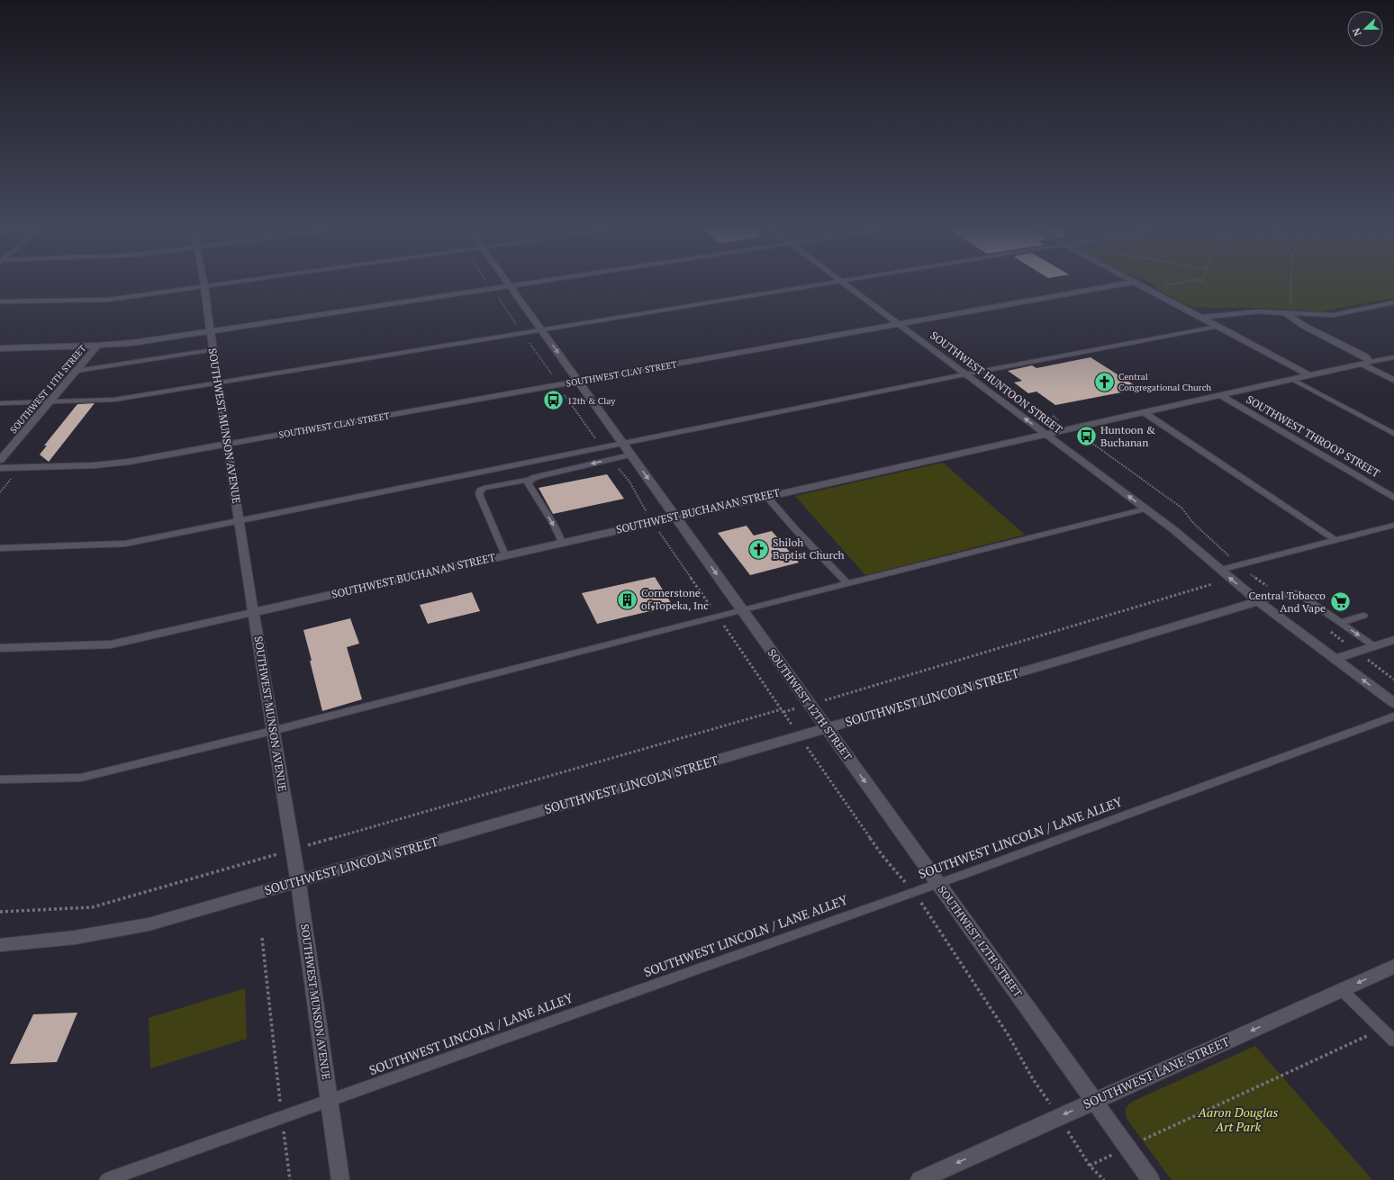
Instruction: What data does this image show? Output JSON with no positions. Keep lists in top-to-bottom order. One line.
{"streets":{"street":["SOUTHWEST CLAY STREET","SOUTHWEST HUNTOON STREET","SOUTHWEST 11TH STREET","SOUTHWEST MUNSON AVENUE","SOUTHWEST THROOP STREET","SOUTHWEST BUCHANAN STREET","SOUTHWEST LINCOLN STREET","SOUTHWEST 12TH STREET","SOUTHWEST LANE STREET"],"lane":["SOUTHWEST LINCOLN / LANE ALLEY"]},"crossings":[["SOUTHWEST CLAY STREET","SOUTHWEST HUNTOON STREET"],["SOUTHWEST CLAY STREET","SOUTHWEST MUNSON AVENUE"],["SOUTHWEST CLAY STREET","SOUTHWEST 12TH STREET"],["SOUTHWEST HUNTOON STREET","SOUTHWEST BUCHANAN STREET"],["SOUTHWEST HUNTOON STREET","SOUTHWEST LINCOLN STREET"],["SOUTHWEST MUNSON AVENUE","SOUTHWEST BUCHANAN STREET"],["SOUTHWEST MUNSON AVENUE","SOUTHWEST LINCOLN STREET"],["SOUTHWEST MUNSON AVENUE","SOUTHWEST LINCOLN / LANE ALLEY"],["SOUTHWEST THROOP STREET","SOUTHWEST BUCHANAN STREET"],["SOUTHWEST BUCHANAN STREET","SOUTHWEST 12TH STREET"],["SOUTHWEST LINCOLN STREET","SOUTHWEST 12TH STREET"],["SOUTHWEST 12TH STREET","SOUTHWEST LINCOLN / LANE ALLEY"],["SOUTHWEST 12TH STREET","SOUTHWEST LANE STREET"]],"one_way":["SOUTHWEST HUNTOON STREET","SOUTHWEST 12TH STREET","SOUTHWEST LANE STREET"],"parks":["Aaron Douglas Art Park"],"places":{"church":["Central Congregational Church","Shiloh Baptist Church"],"bus stop":["12th & Clay","Huntoon & Buchanan"],"building":["Cornerstone of Topeka, Inc"],"supermarket":["Central Tobacco And Vape"]},"north":"left"}
